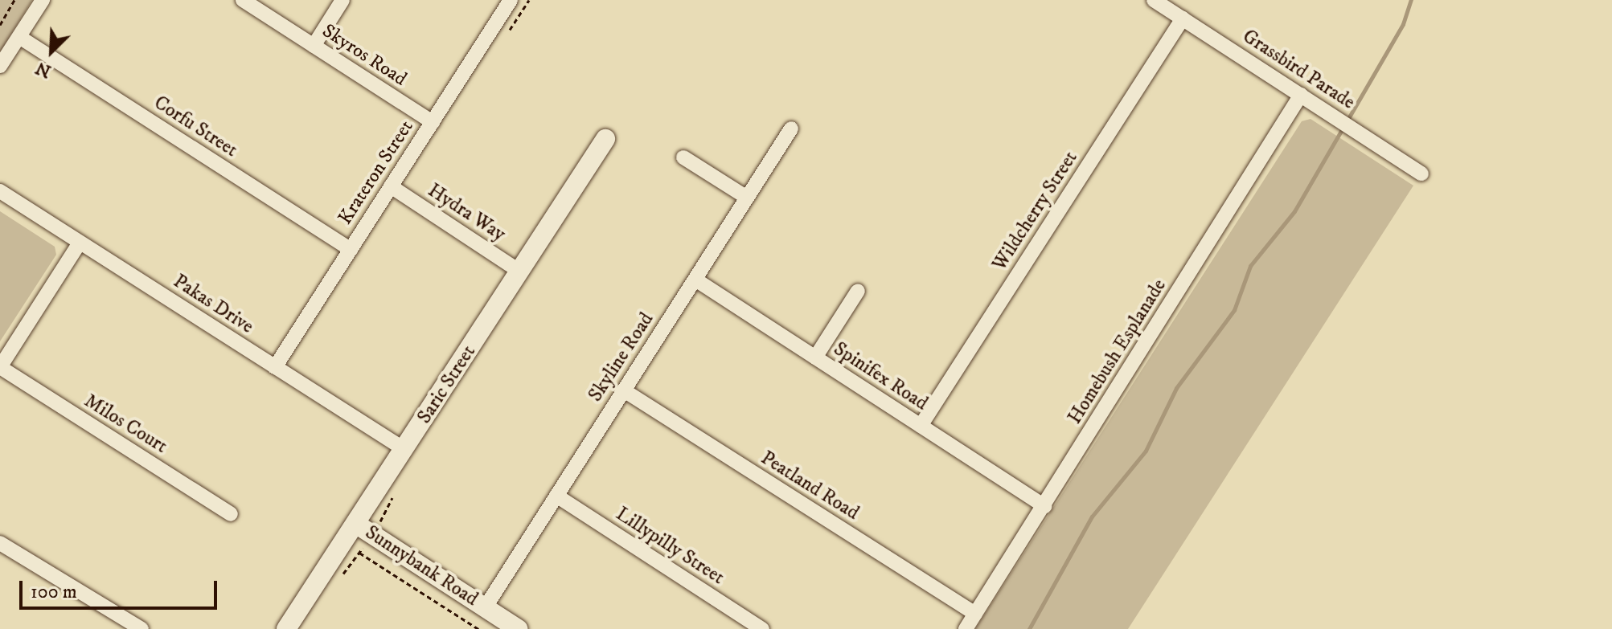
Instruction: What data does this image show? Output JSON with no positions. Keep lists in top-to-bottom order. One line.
{"streets":{"street":["Skyros Road","Grassbird Parade","Corfu Street","Krateron Street","Wildcherry Street","Hydra Way","Pakas Drive","Homebush Esplanade","Skyline Road","Spinifex Road","Saric Street","Milos Court","Peatland Road","Lillypilly Street","Sunnybank Road"]},"crossings":[["Skyros Road","Krateron Street"],["Grassbird Parade","Wildcherry Street"],["Grassbird Parade","Homebush Esplanade"],["Corfu Street","Krateron Street"],["Krateron Street","Hydra Way"],["Krateron Street","Pakas Drive"],["Wildcherry Street","Spinifex Road"],["Hydra Way","Saric Street"],["Pakas Drive","Saric Street"],["Homebush Esplanade","Spinifex Road"],["Homebush Esplanade","Peatland Road"],["Skyline Road","Spinifex Road"],["Skyline Road","Peatland Road"],["Skyline Road","Lillypilly Street"],["Skyline Road","Sunnybank Road"],["Saric Street","Sunnybank Road"]],"scale_bar":"100 m","north":"bottom left"}
